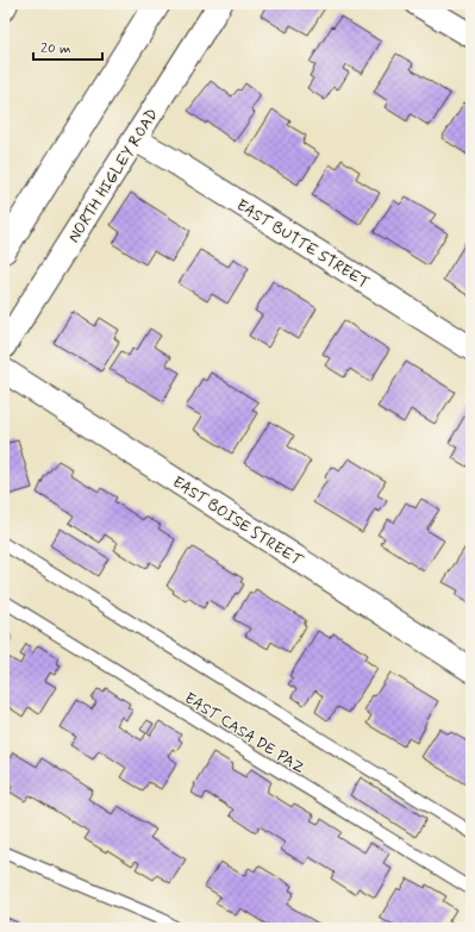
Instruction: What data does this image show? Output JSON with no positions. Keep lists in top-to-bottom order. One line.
{"streets":{"street":["NORTH HIGLEY ROAD","EAST BUTTE STREET","EAST BOISE STREET"],"lane":["EAST CASA DE PAZ"]},"crossings":[["NORTH HIGLEY ROAD","EAST BUTTE STREET"]],"scale_bar":"20 m"}
